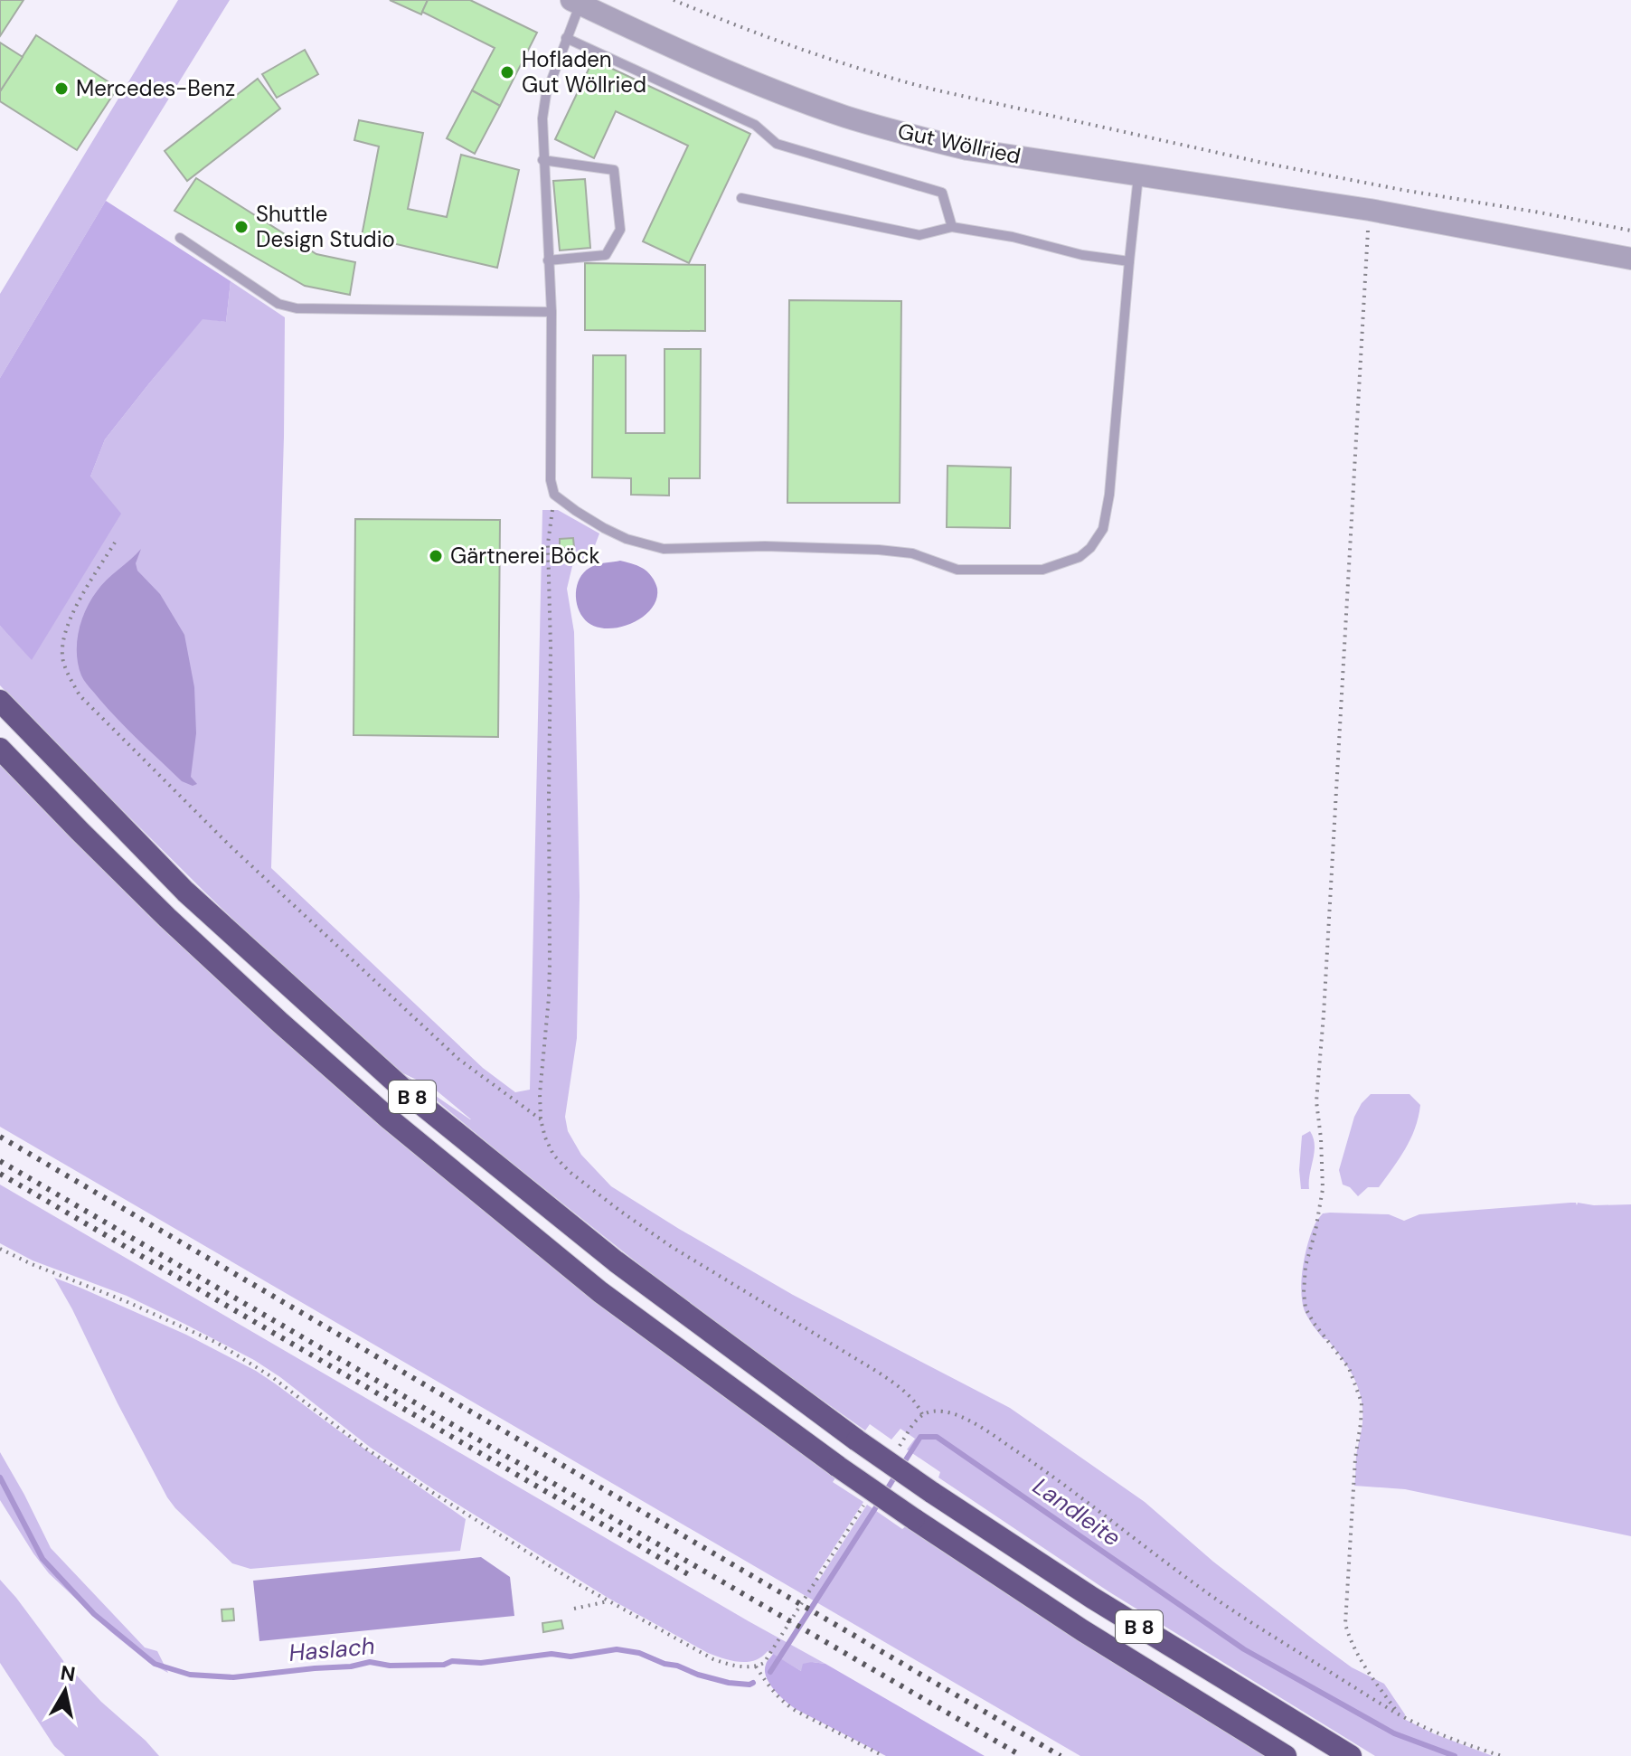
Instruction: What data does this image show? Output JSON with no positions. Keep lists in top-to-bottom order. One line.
{"streets":{"highway":["B 8"],"street":["Gut Wöllried"]},"water":["Landleite","Haslach"],"places":["Hofladen Gut Wöllried","Mercedes-Benz","Shuttle Design Studio","Gärtnerei Böck"],"north":"top"}
